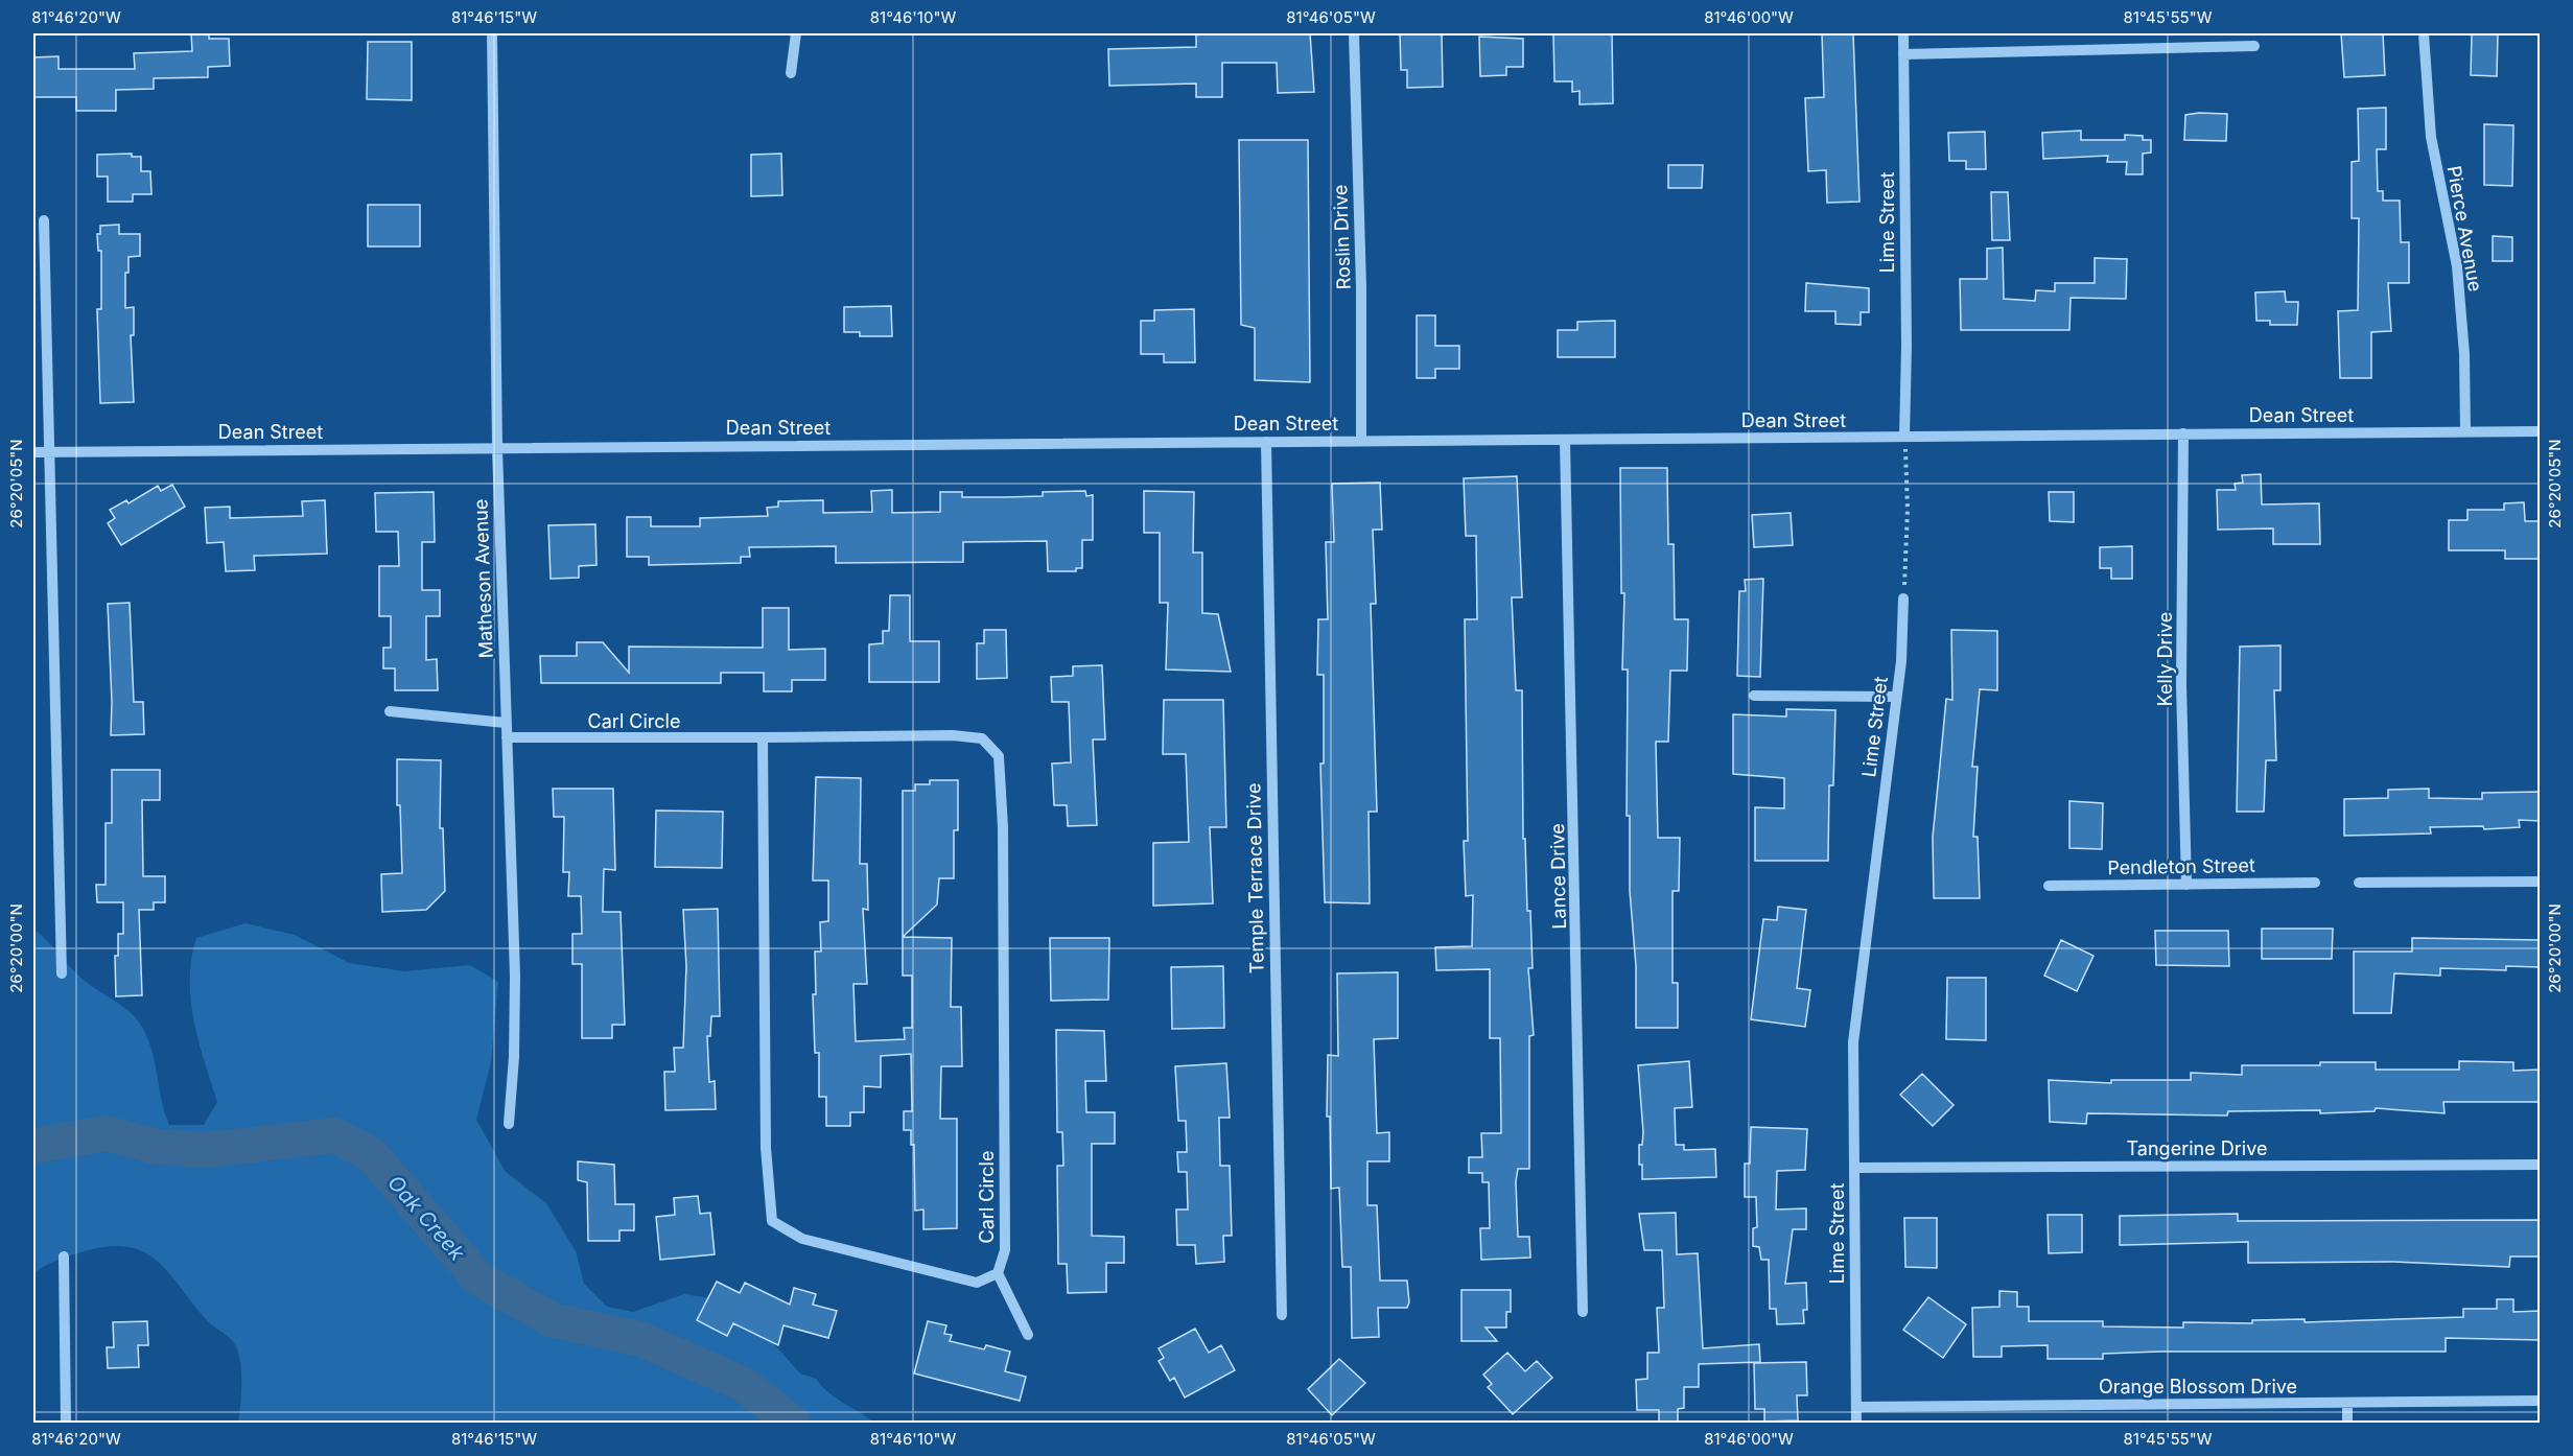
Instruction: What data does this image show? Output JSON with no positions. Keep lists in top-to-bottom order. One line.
{"streets":{"street":["Lime Street","Pierce Avenue","Roslin Drive","Dean Street","Matheson Avenue","Kelly Drive","Carl Circle","Pendleton Street","Lance Drive","Temple Terrace Drive","Tangerine Drive","Orange Blossom Drive"]},"crossings":[["Lime Street","Dean Street"],["Lime Street","Tangerine Drive"],["Lime Street","Orange Blossom Drive"],["Pierce Avenue","Dean Street"],["Roslin Drive","Dean Street"],["Dean Street","Matheson Avenue"],["Dean Street","Kelly Drive"],["Dean Street","Lance Drive"],["Dean Street","Temple Terrace Drive"],["Matheson Avenue","Carl Circle"],["Kelly Drive","Pendleton Street"]],"water":["Oak Creek"],"coordinates":["81°46'20\"W","81°46'15\"W","81°46'10\"W","81°46'05\"W","81°46'00\"W","81°45'55\"W","26°20'05\"N","26°20'00\"N"]}
